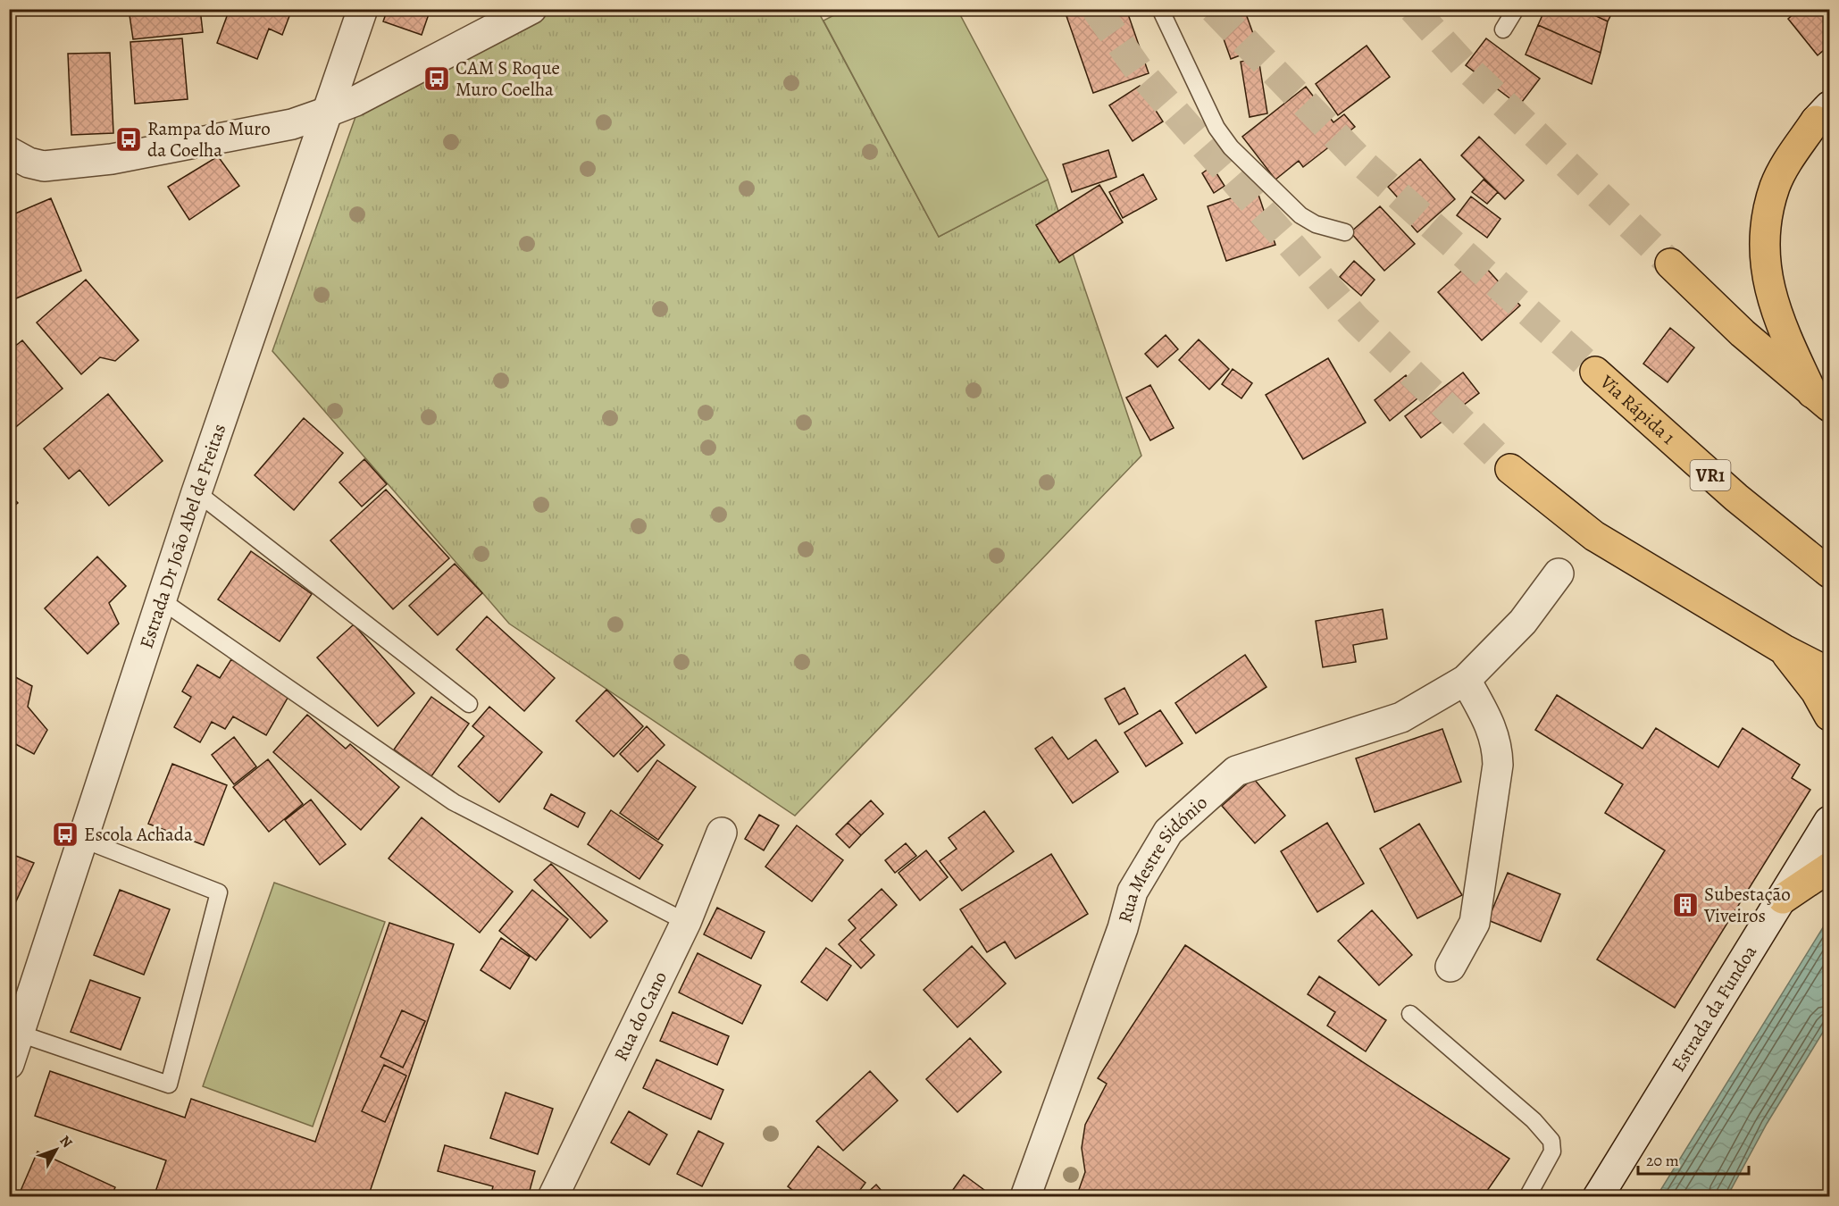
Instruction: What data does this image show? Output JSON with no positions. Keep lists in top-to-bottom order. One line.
{"streets":{"highway":["Via Rápida 1","VR1"],"street":["Estrada Dr João Abel de Freitas","Rua Mestre Sidónio","Estrada da Fundoa","Rua do Cano"]},"places":{"bus stop":["CAM S Roque Muro Coelha","Rampa do Muro da Coelha","Escola Achada"],"building":["Subestação Viveiros"]},"scale_bar":"20 m","north":"top right"}
